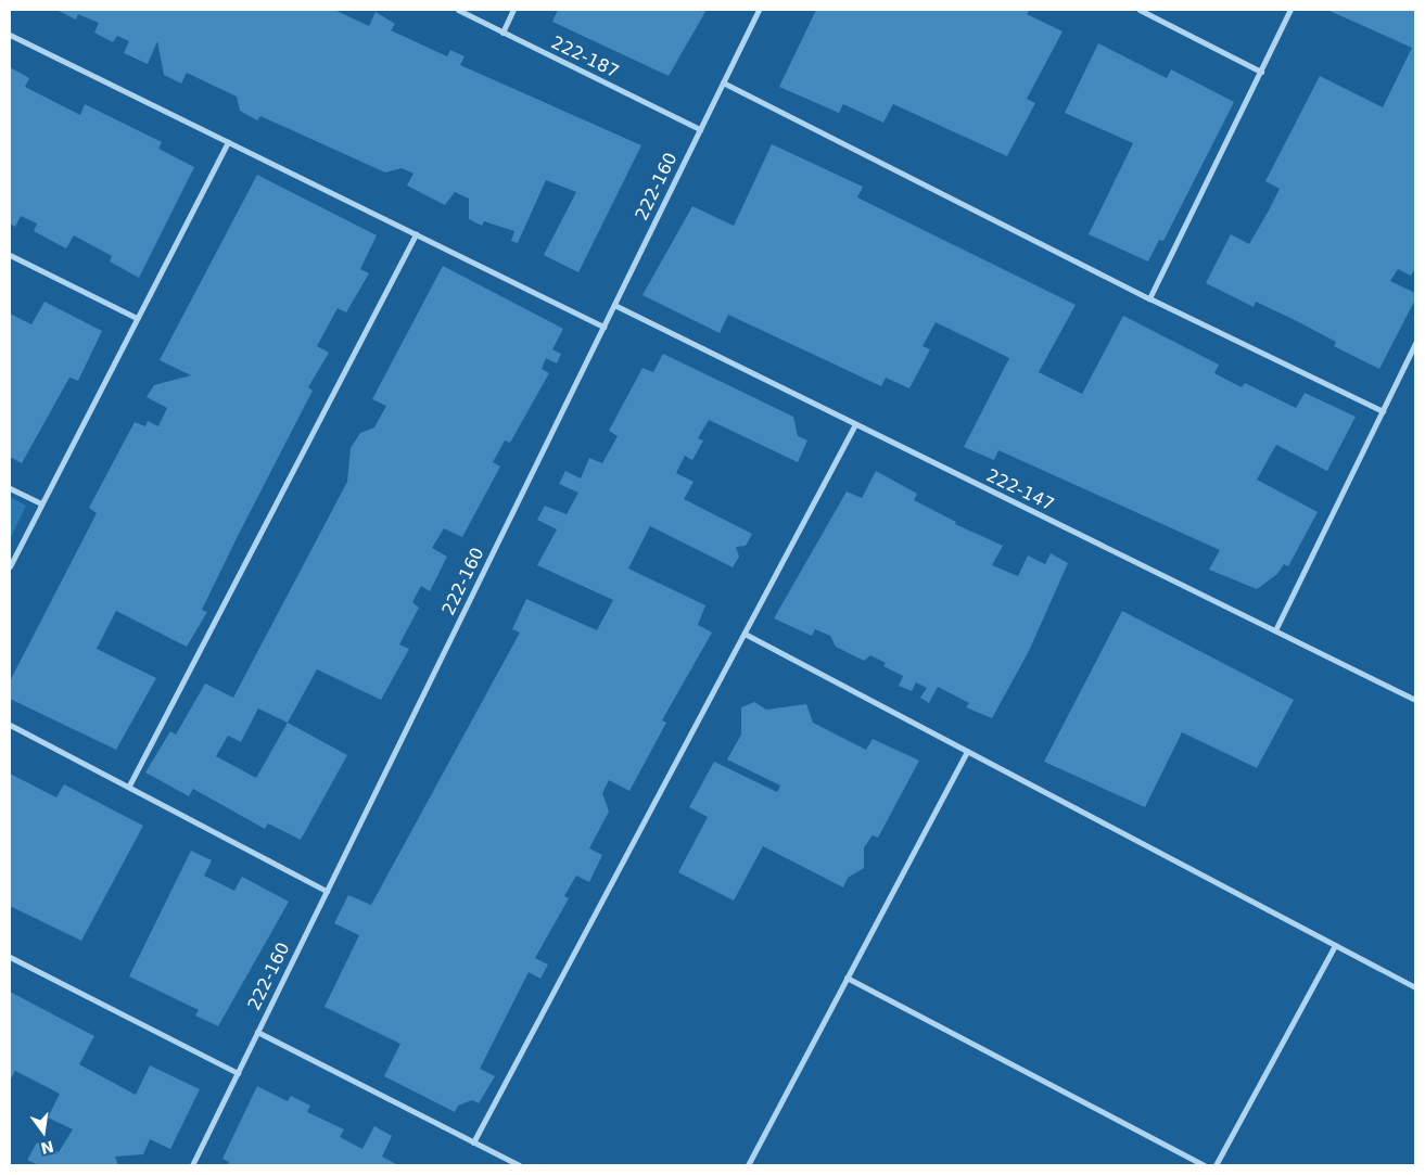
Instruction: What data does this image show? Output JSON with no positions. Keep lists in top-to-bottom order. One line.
{"streets":{"street":["222-187","222-160","222-147"]},"crossings":[["222-187","222-160"],["222-160","222-147"]],"north":"bottom"}
